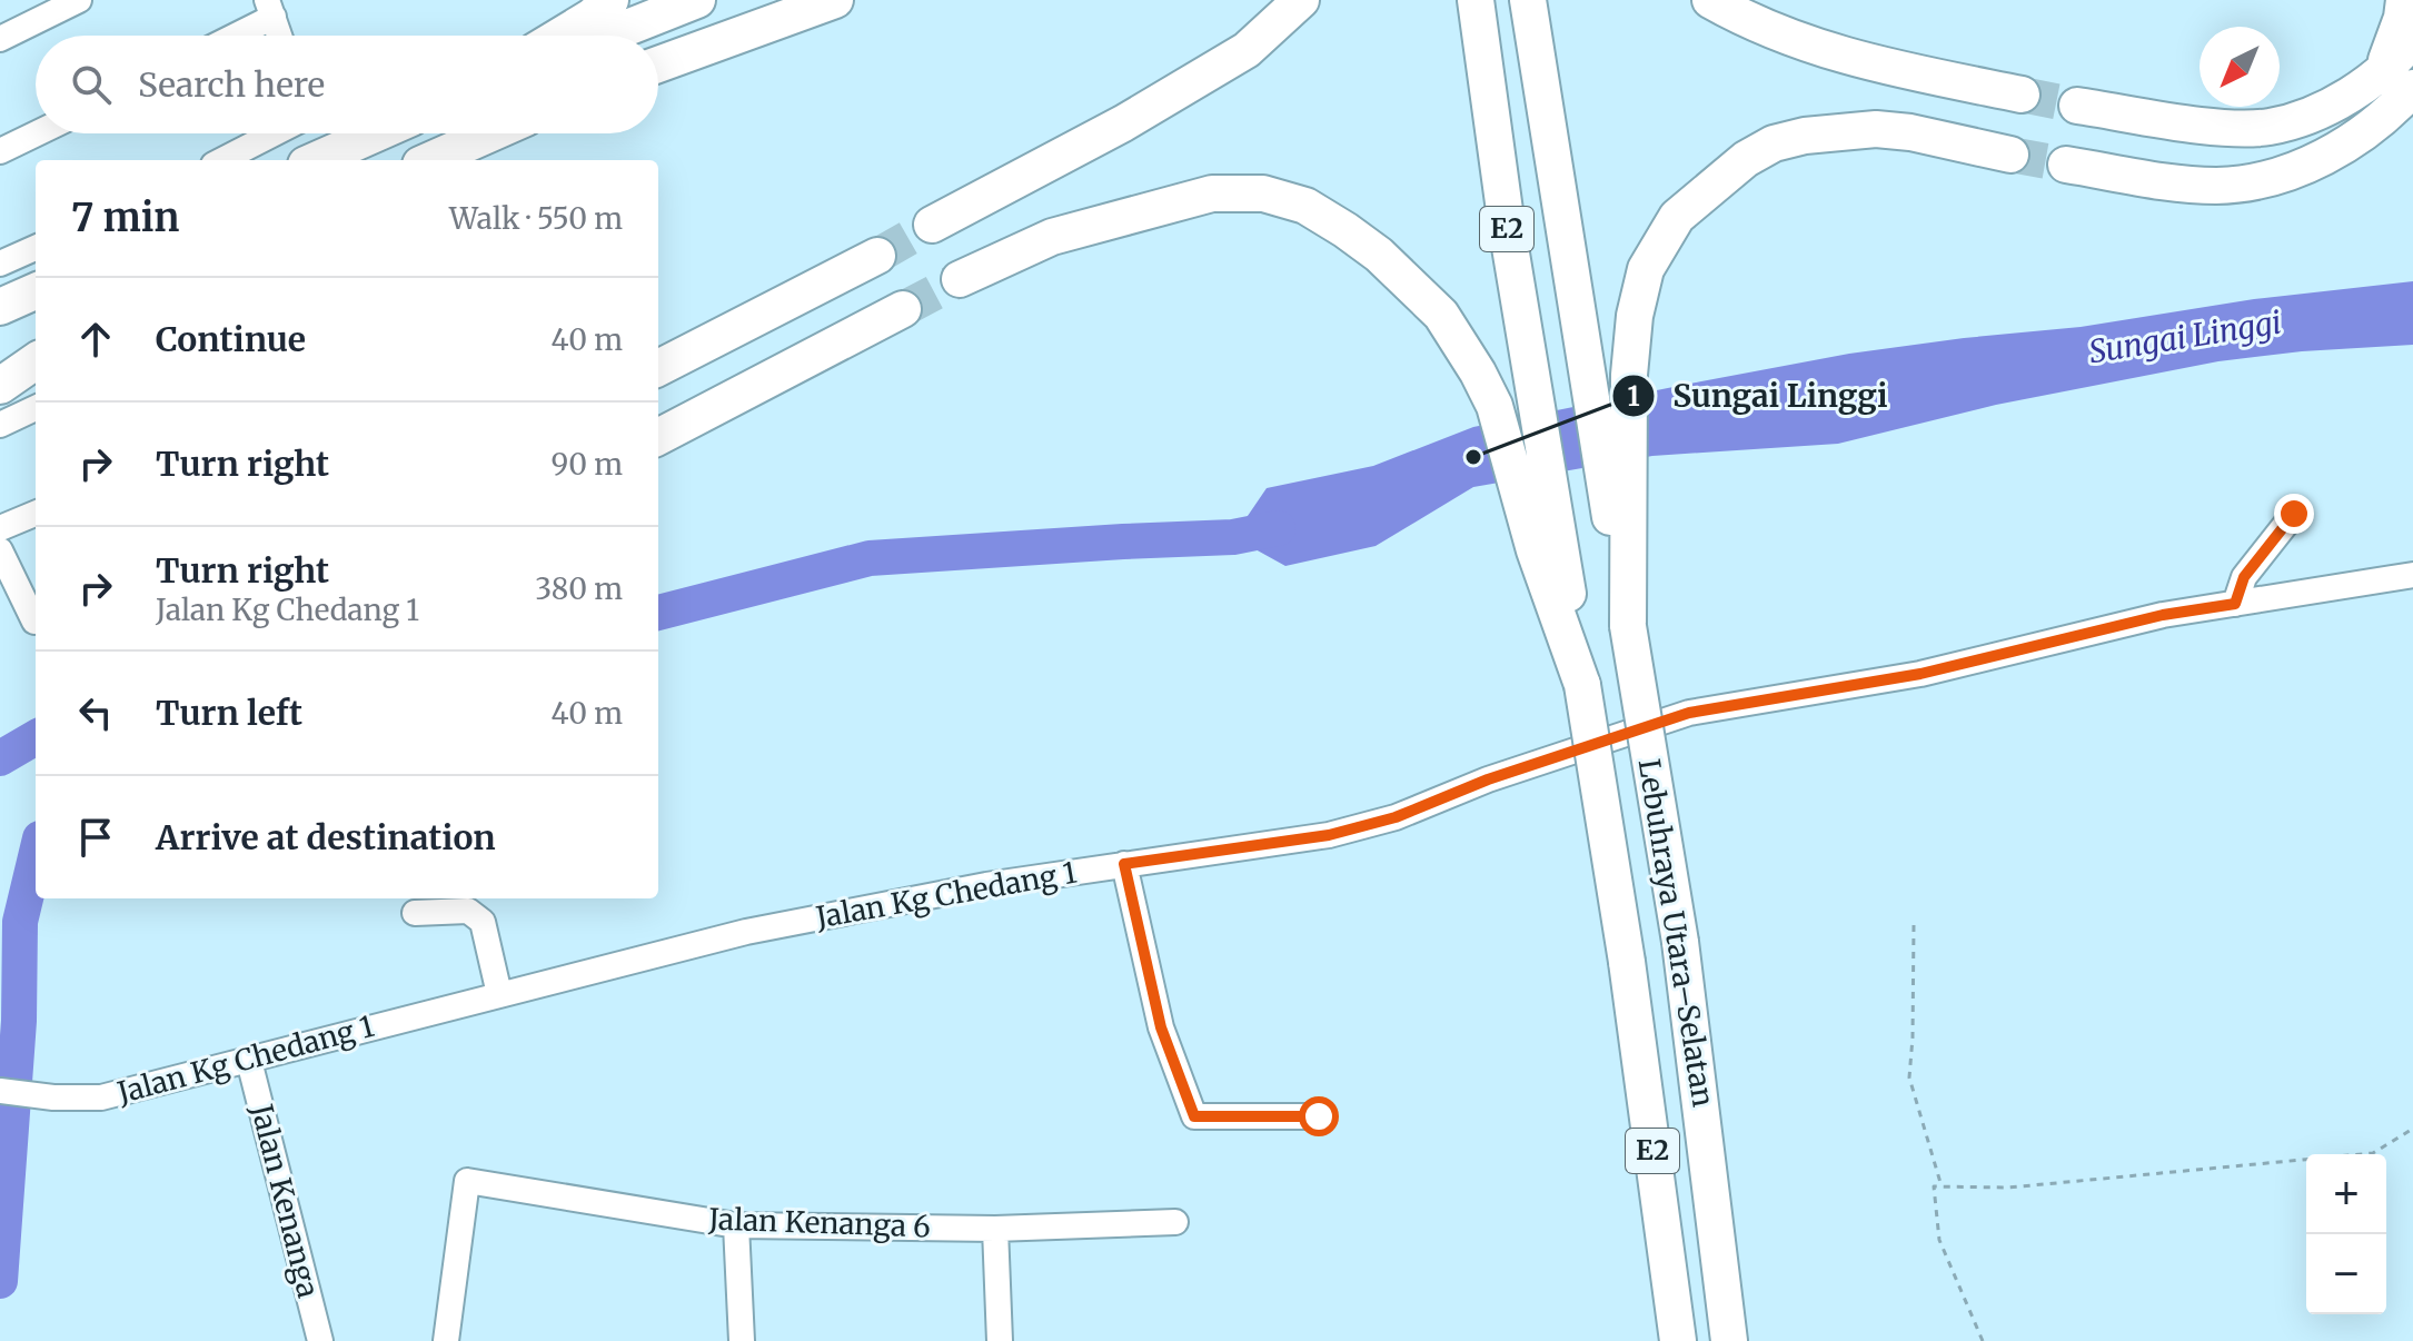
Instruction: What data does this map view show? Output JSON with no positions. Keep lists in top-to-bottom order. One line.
{"streets":{"highway":["E2","Lebuhraya Utara–Selatan"],"street":["Jalan Kg Chedang 1","Jalan Kenanga","Jalan Kenanga 6"]},"crossings":[["Jalan Kg Chedang 1","Jalan Kenanga"]],"water":["Sungai Linggi"],"places":["Sungai Linggi"],"north":"bottom left","page":{"search":"Search here","heading":["7 min","Walk · 550 m"],"list":[["Continue","40 m"],["Turn right","90 m"],["Turn right","Jalan Kg Chedang 1","380 m"],["Turn left","40 m"],"Arrive at destination"],"map_buttons":["+","−"]}}
